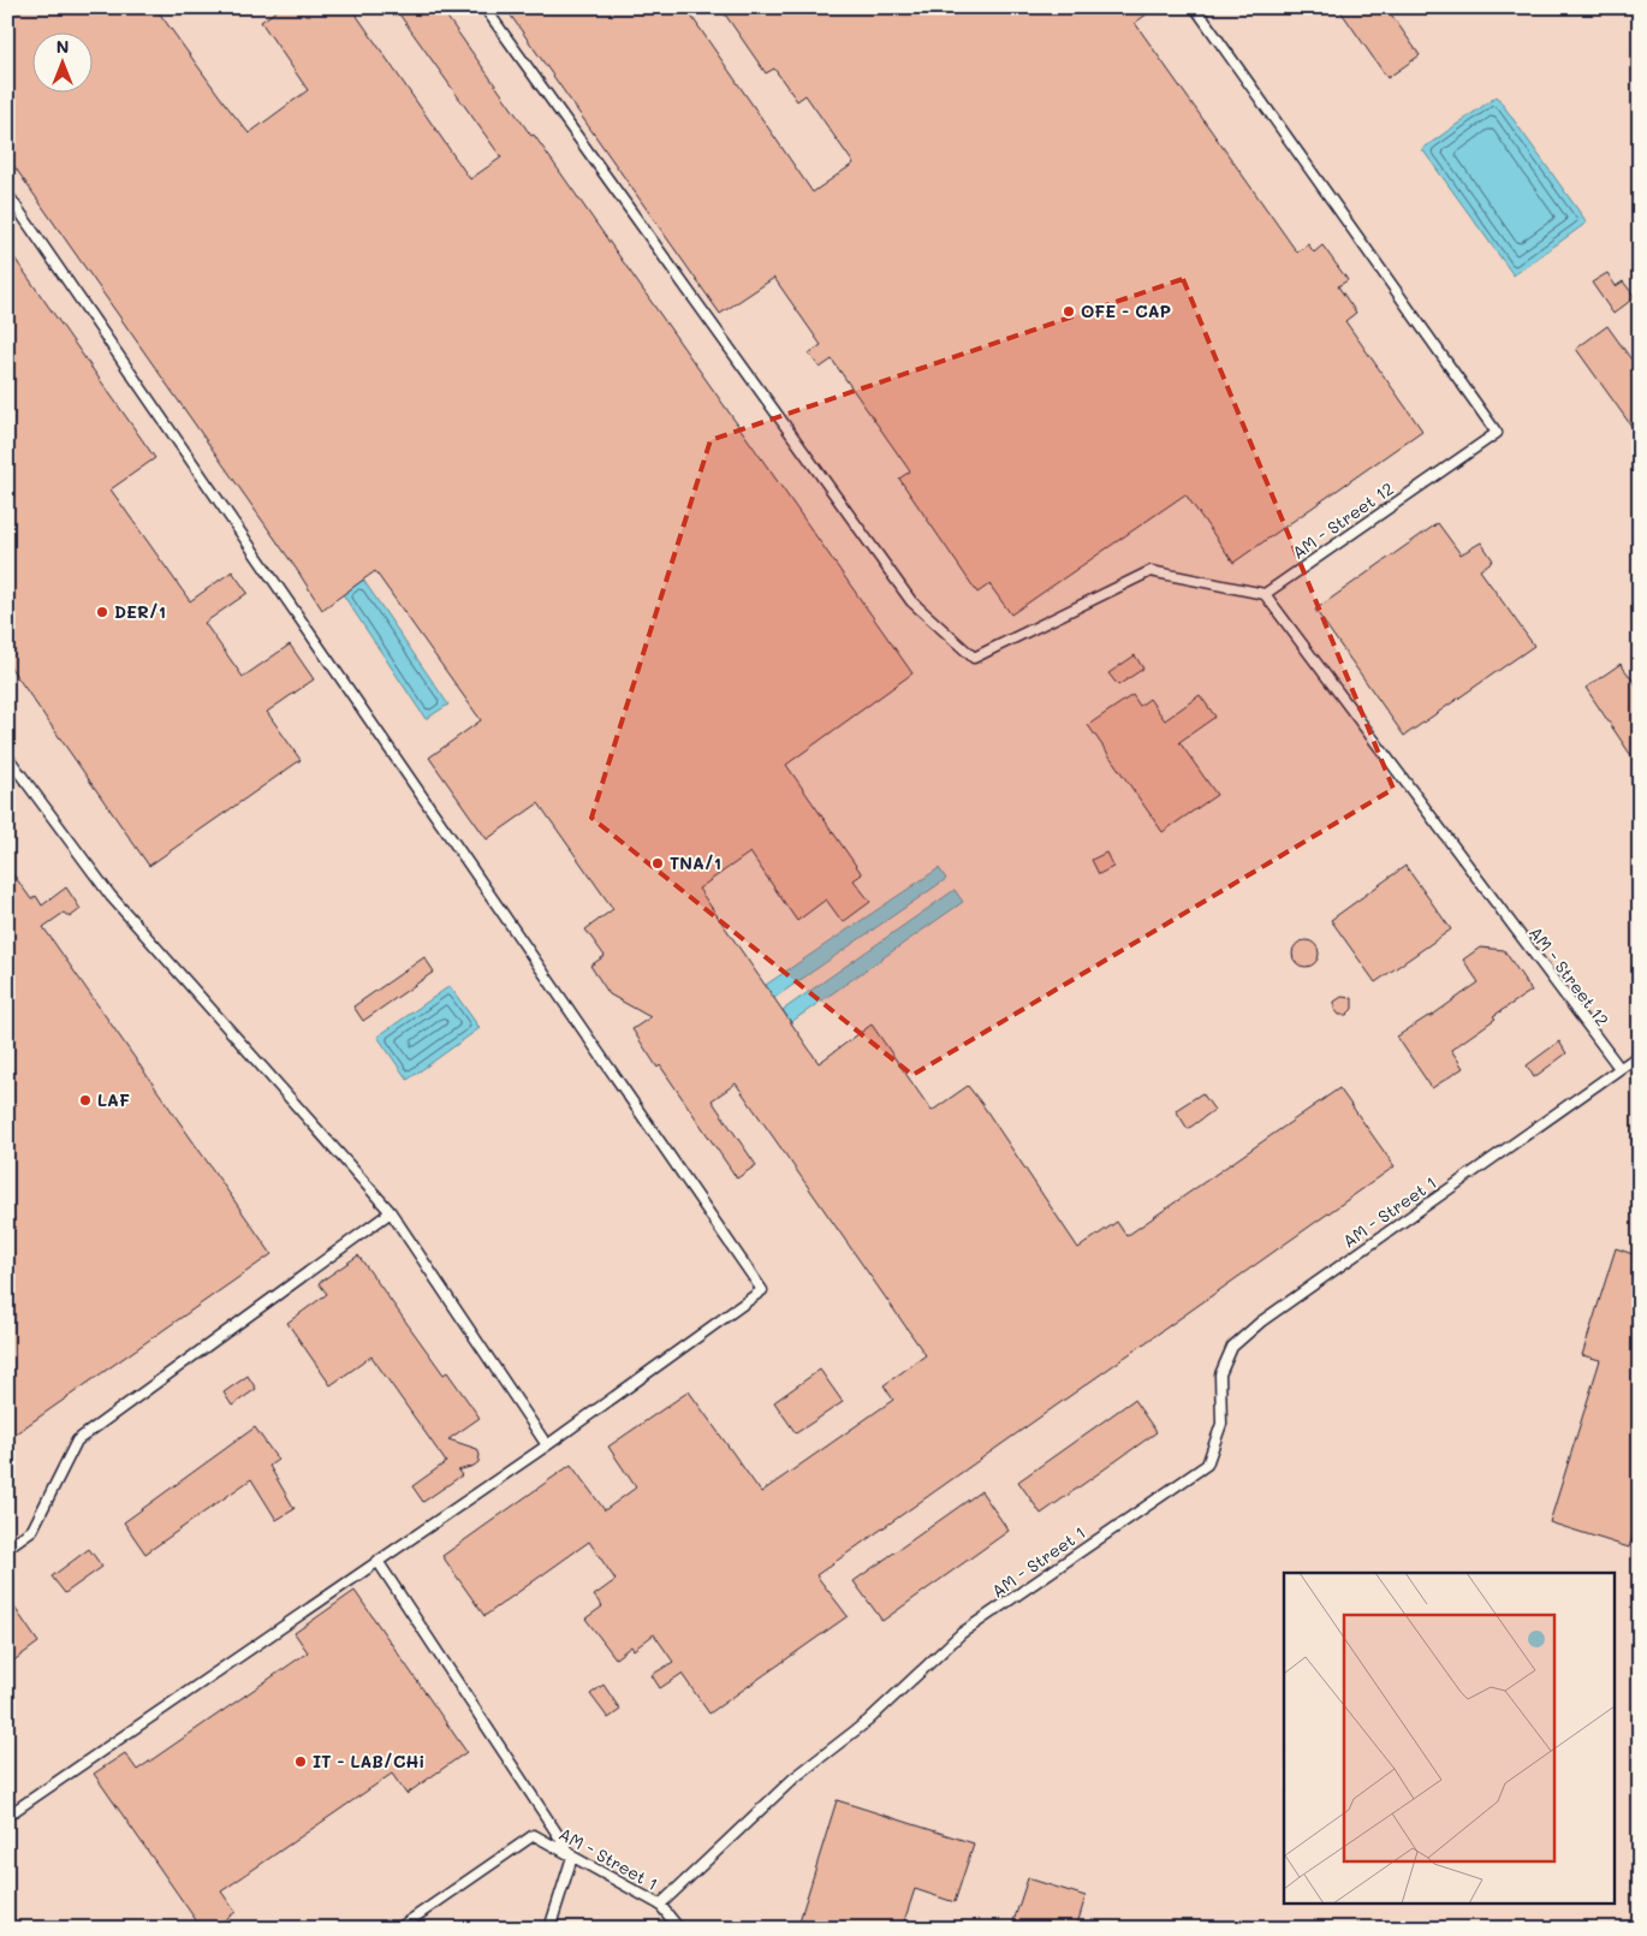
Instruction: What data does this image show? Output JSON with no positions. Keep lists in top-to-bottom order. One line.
{"streets":{"lane":["AM - Street 12","AM - Street 1"]},"crossings":[["AM - Street 12","AM - Street 1"]],"places":["OFE - CAP","DER/1","TNA/1","LAF","IT - LAB/CHi"],"north":"top"}
